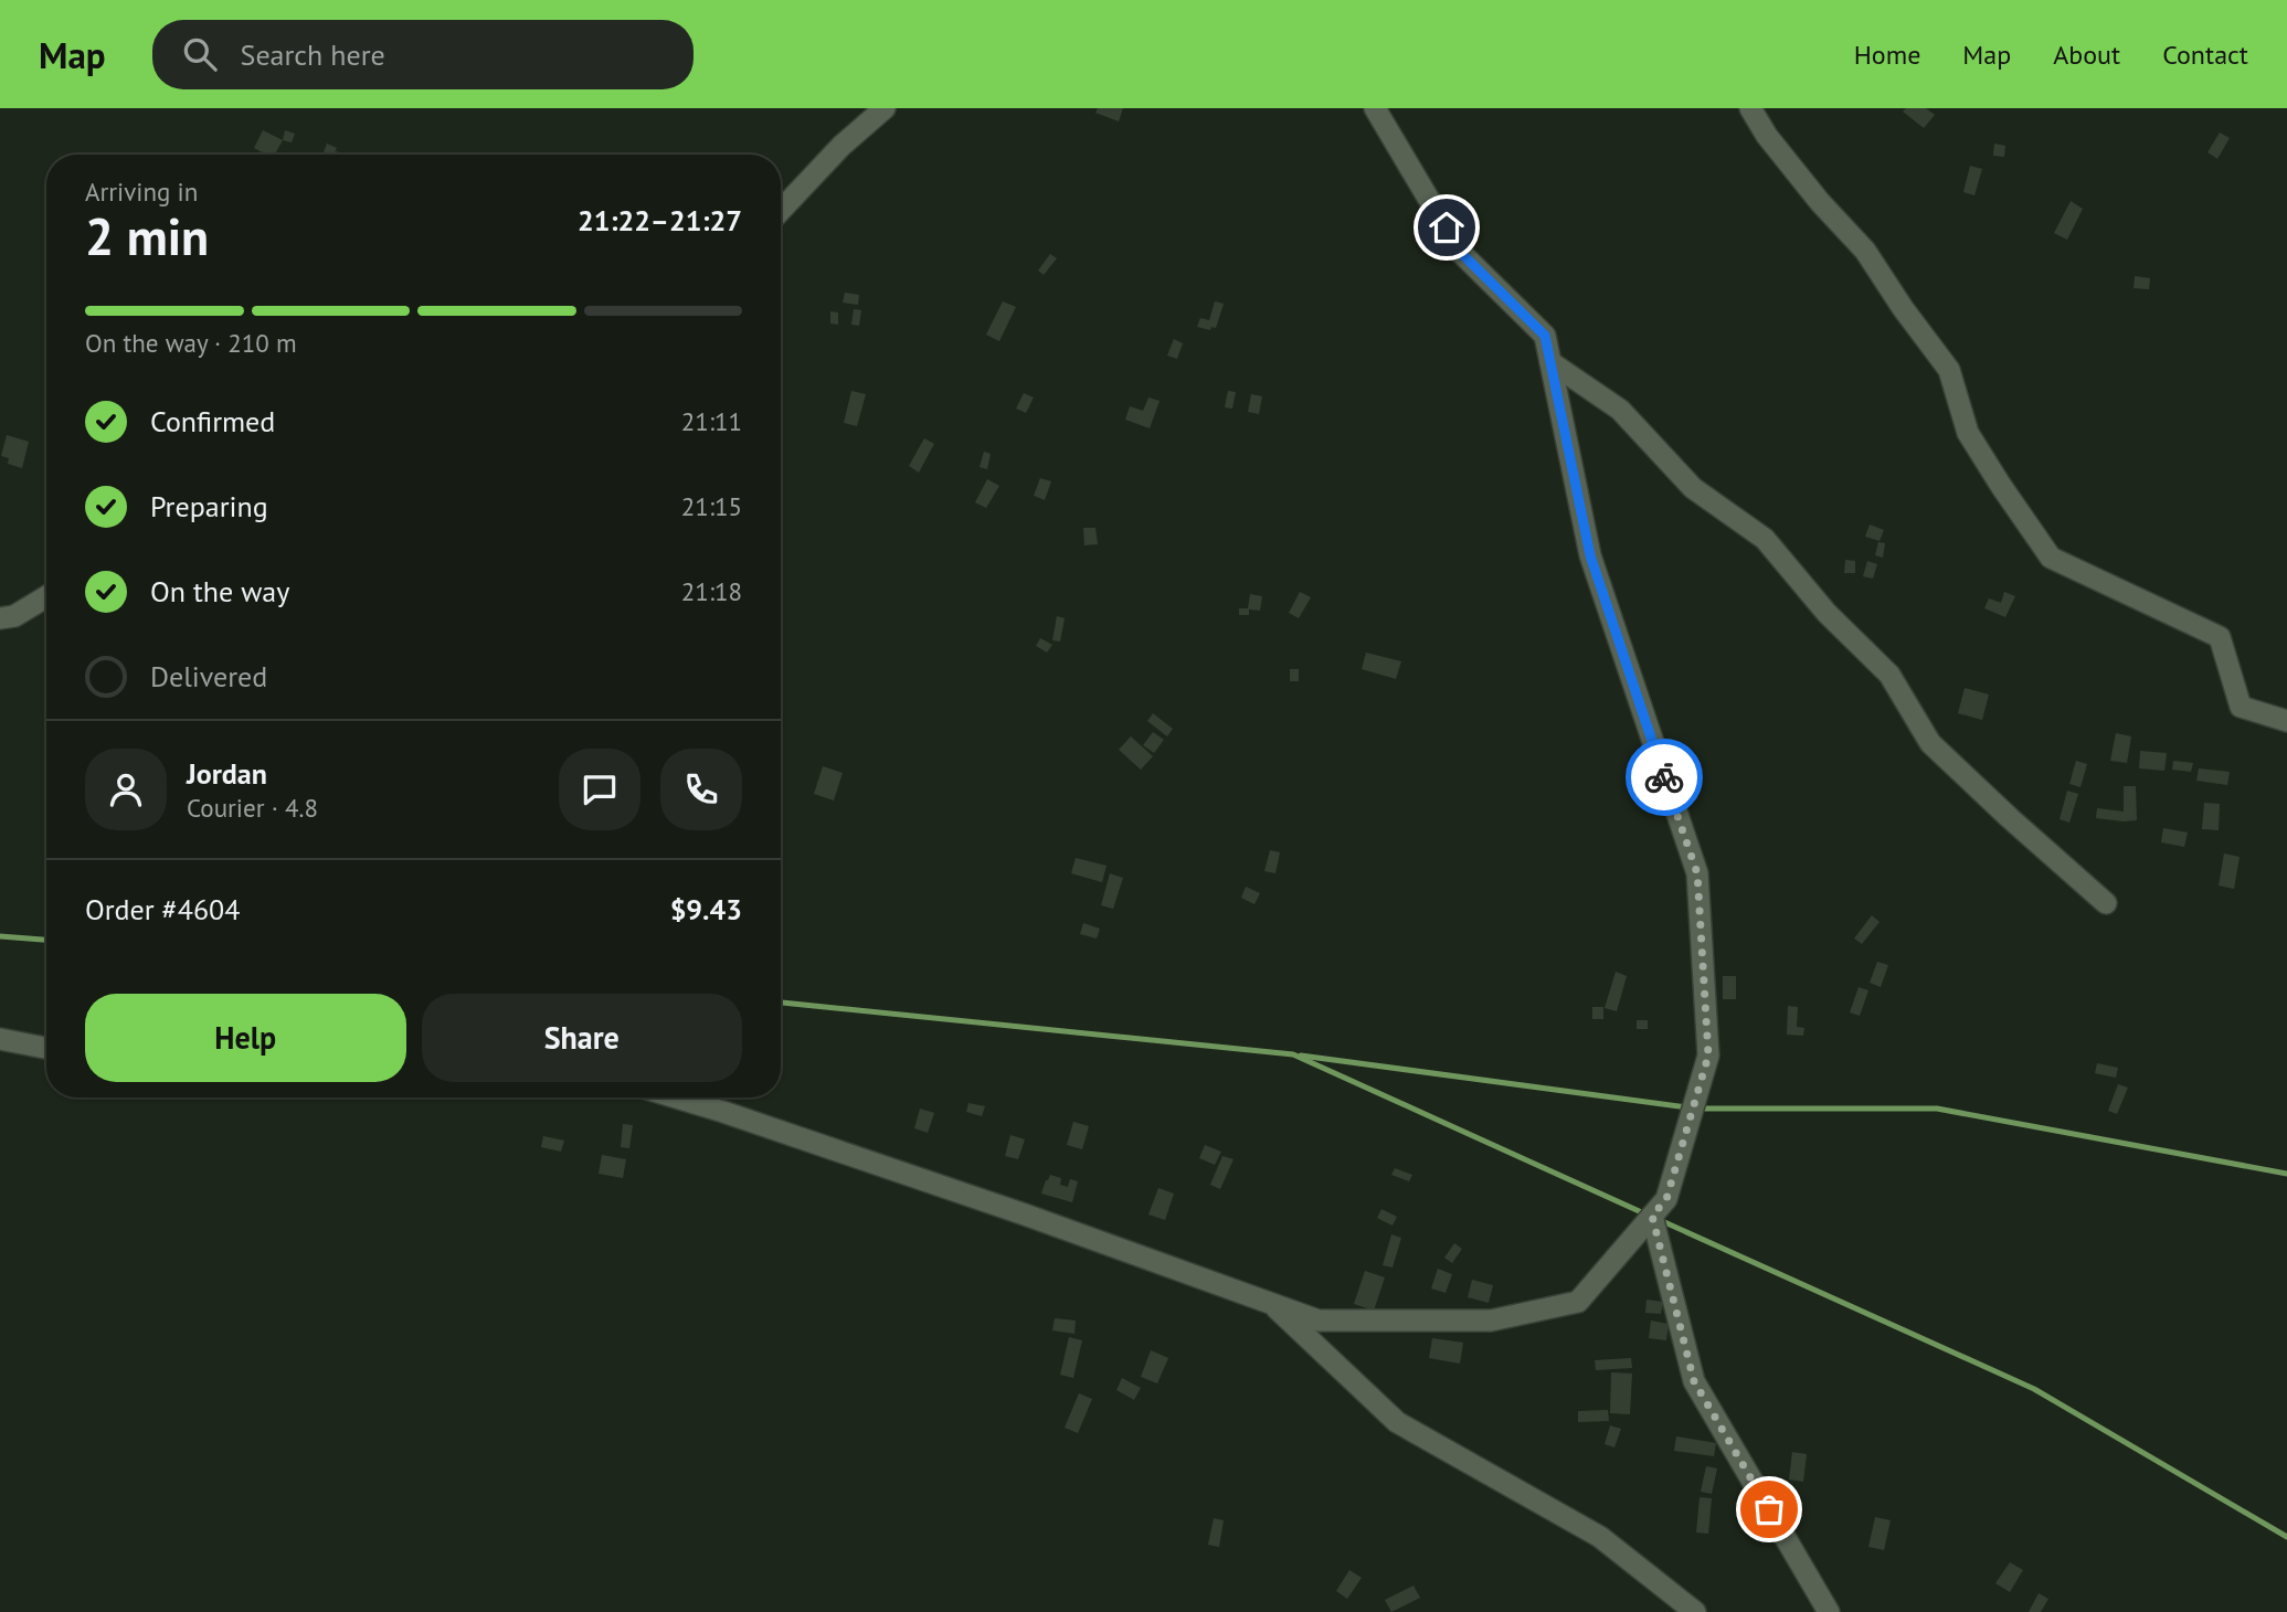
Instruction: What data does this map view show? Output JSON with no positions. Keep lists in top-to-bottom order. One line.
{"page":{"header":"Map","search":"Search here","nav":["Home","Map","About","Contact"],"heading":["2 min","Arriving in","21:22–21:27"],"panel":["Jordan","Courier · 4.8","Order #4604","$9.43"],"bar":"On the way · 210 m","list":[["Confirmed","21:11"],["Preparing","21:15"],["On the way","21:18"],"Delivered"],"buttons":["Help","Share"]}}
